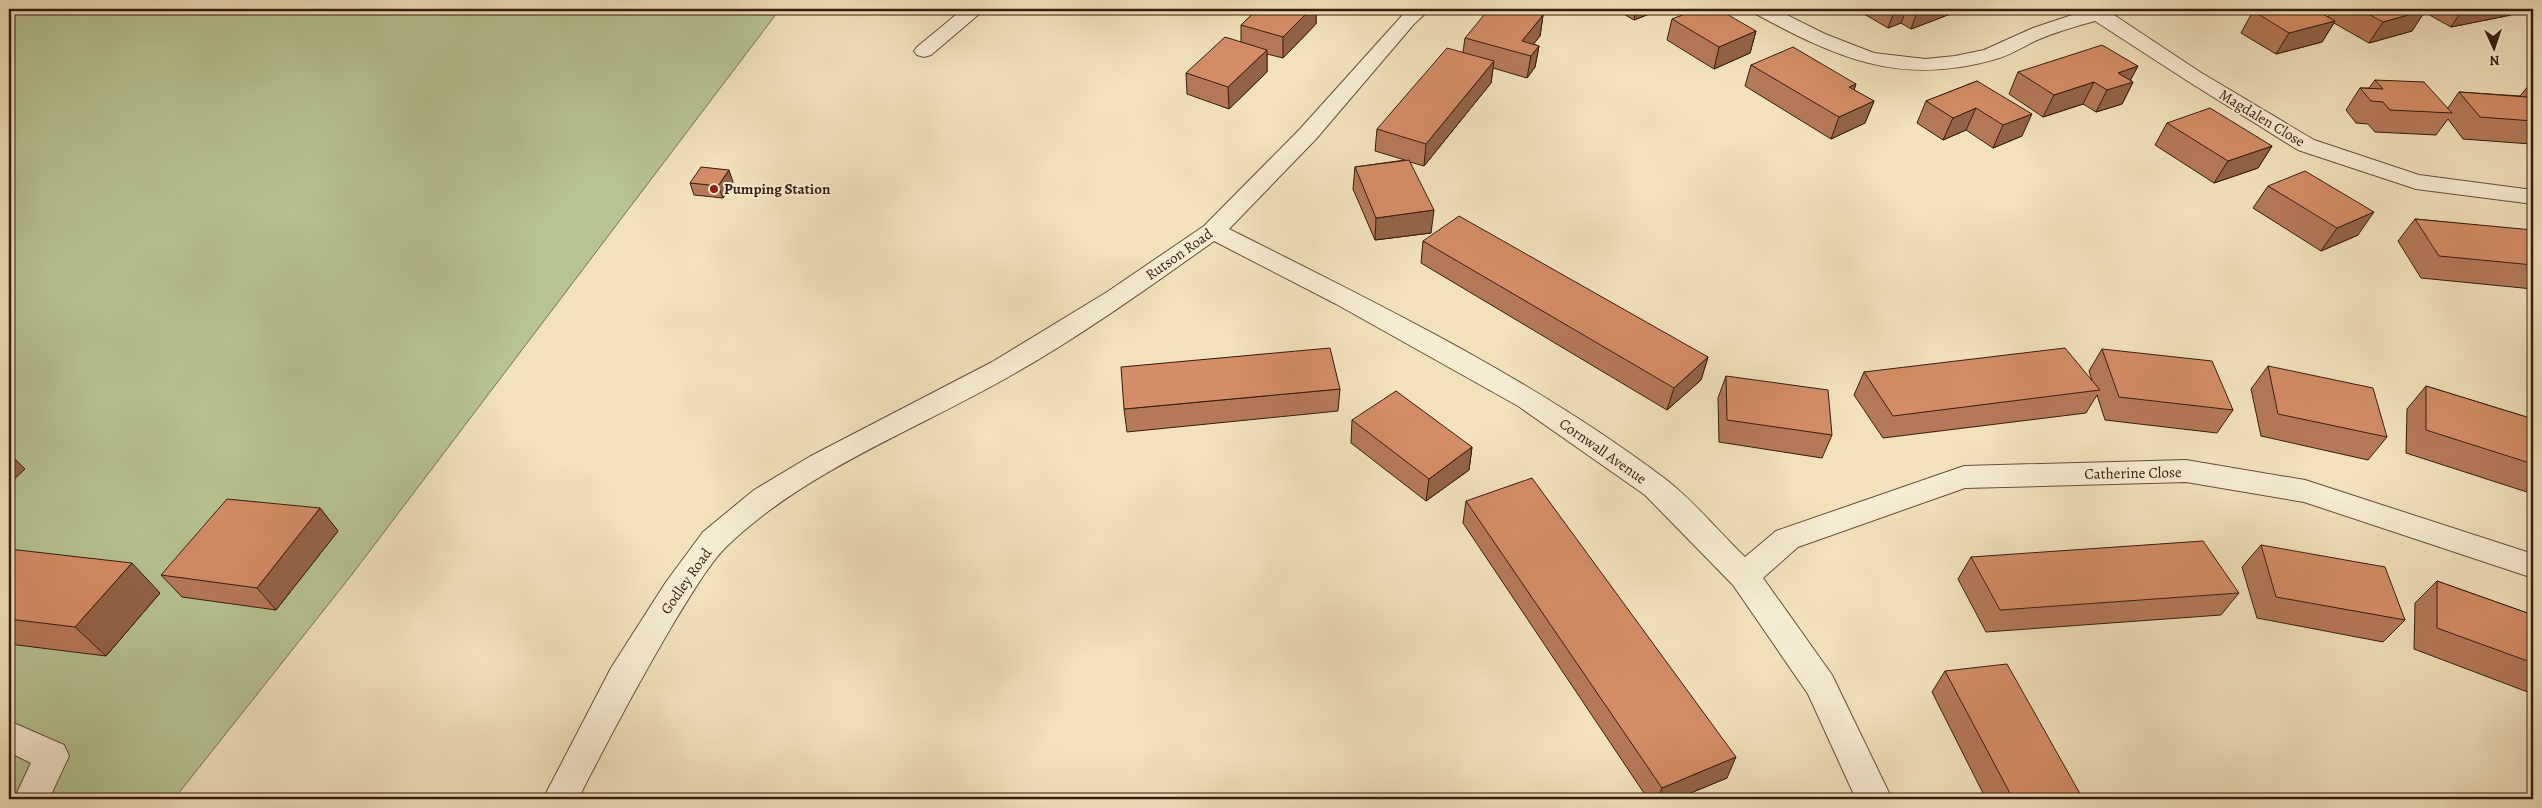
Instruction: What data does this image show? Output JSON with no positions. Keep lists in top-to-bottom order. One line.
{"streets":{"street":["Magdalen Close","Rutson Road","Cornwall Avenue","Catherine Close","Godley Road"]},"crossings":[["Rutson Road","Cornwall Avenue"],["Rutson Road","Godley Road"],["Cornwall Avenue","Catherine Close"]],"places":["Pumping Station"],"north":"bottom"}
